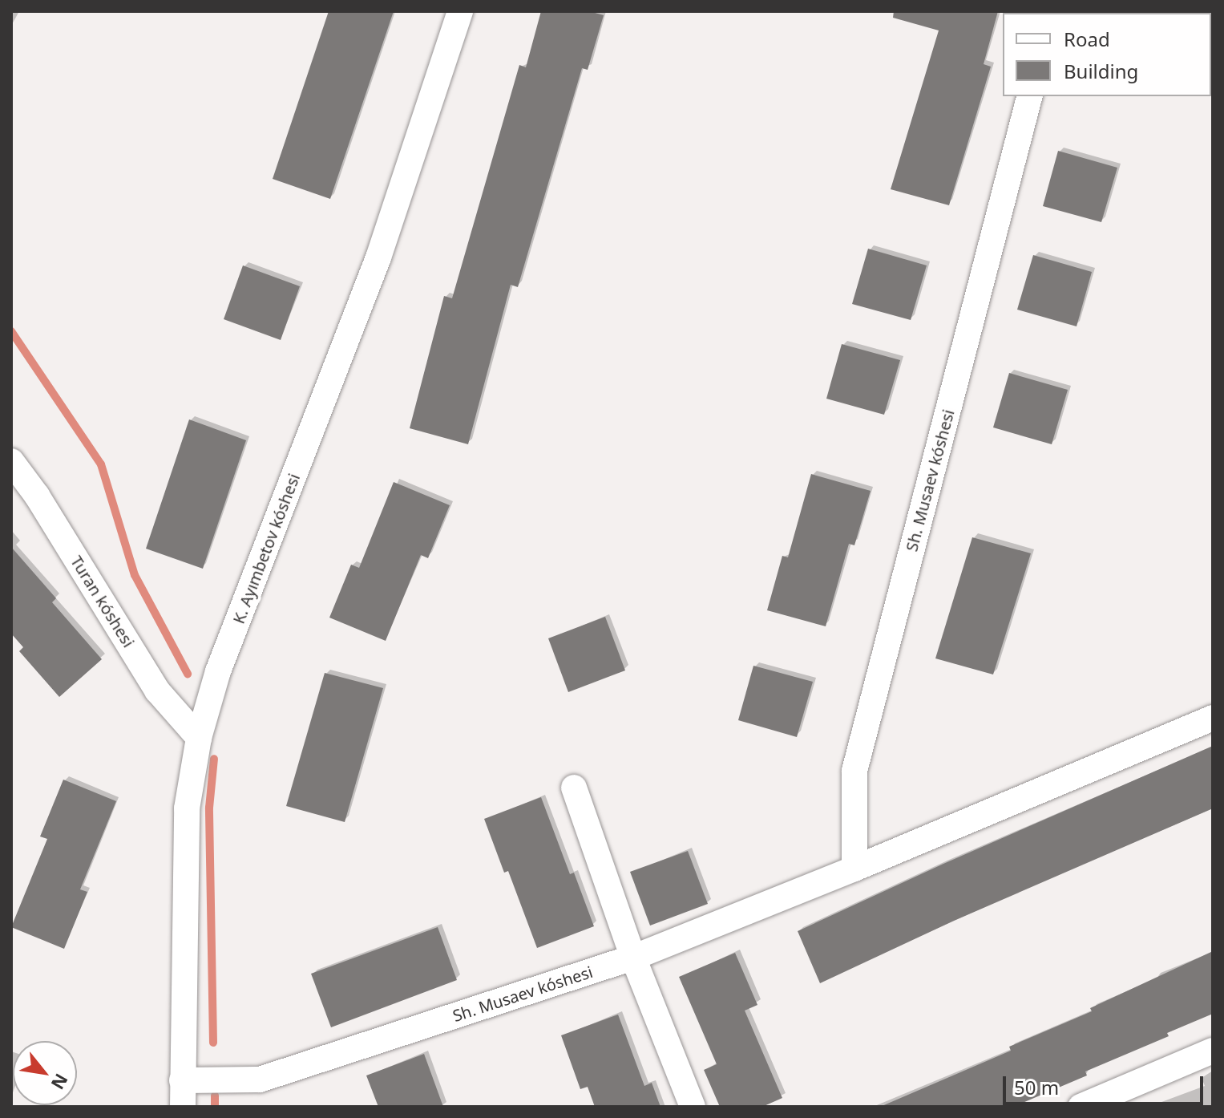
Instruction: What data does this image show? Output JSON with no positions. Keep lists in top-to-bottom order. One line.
{"streets":{"street":["Sh. Musaev kóshesi","K. Ayımbetov kóshesi","Turan kóshesi"]},"crossings":[["Sh. Musaev kóshesi","K. Ayımbetov kóshesi"],["K. Ayımbetov kóshesi","Turan kóshesi"]],"legend":["Road","Building"],"scale_bar":"50 m","north":"bottom right"}
